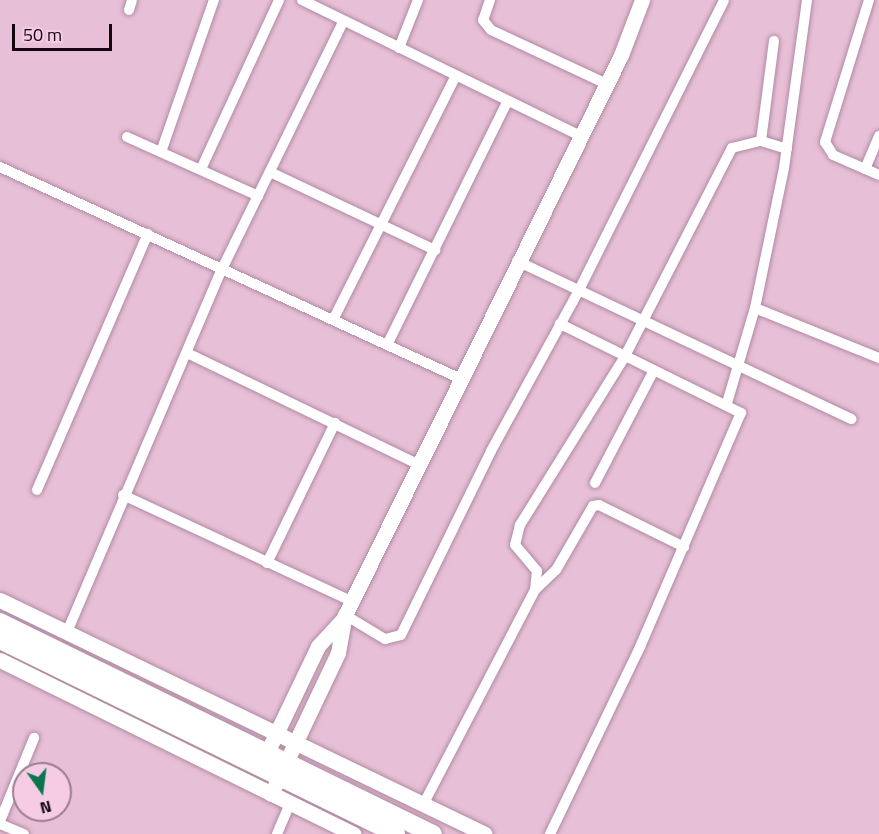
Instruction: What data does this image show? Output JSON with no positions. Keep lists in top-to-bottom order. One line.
{"scale_bar":"50 m","north":"bottom"}
